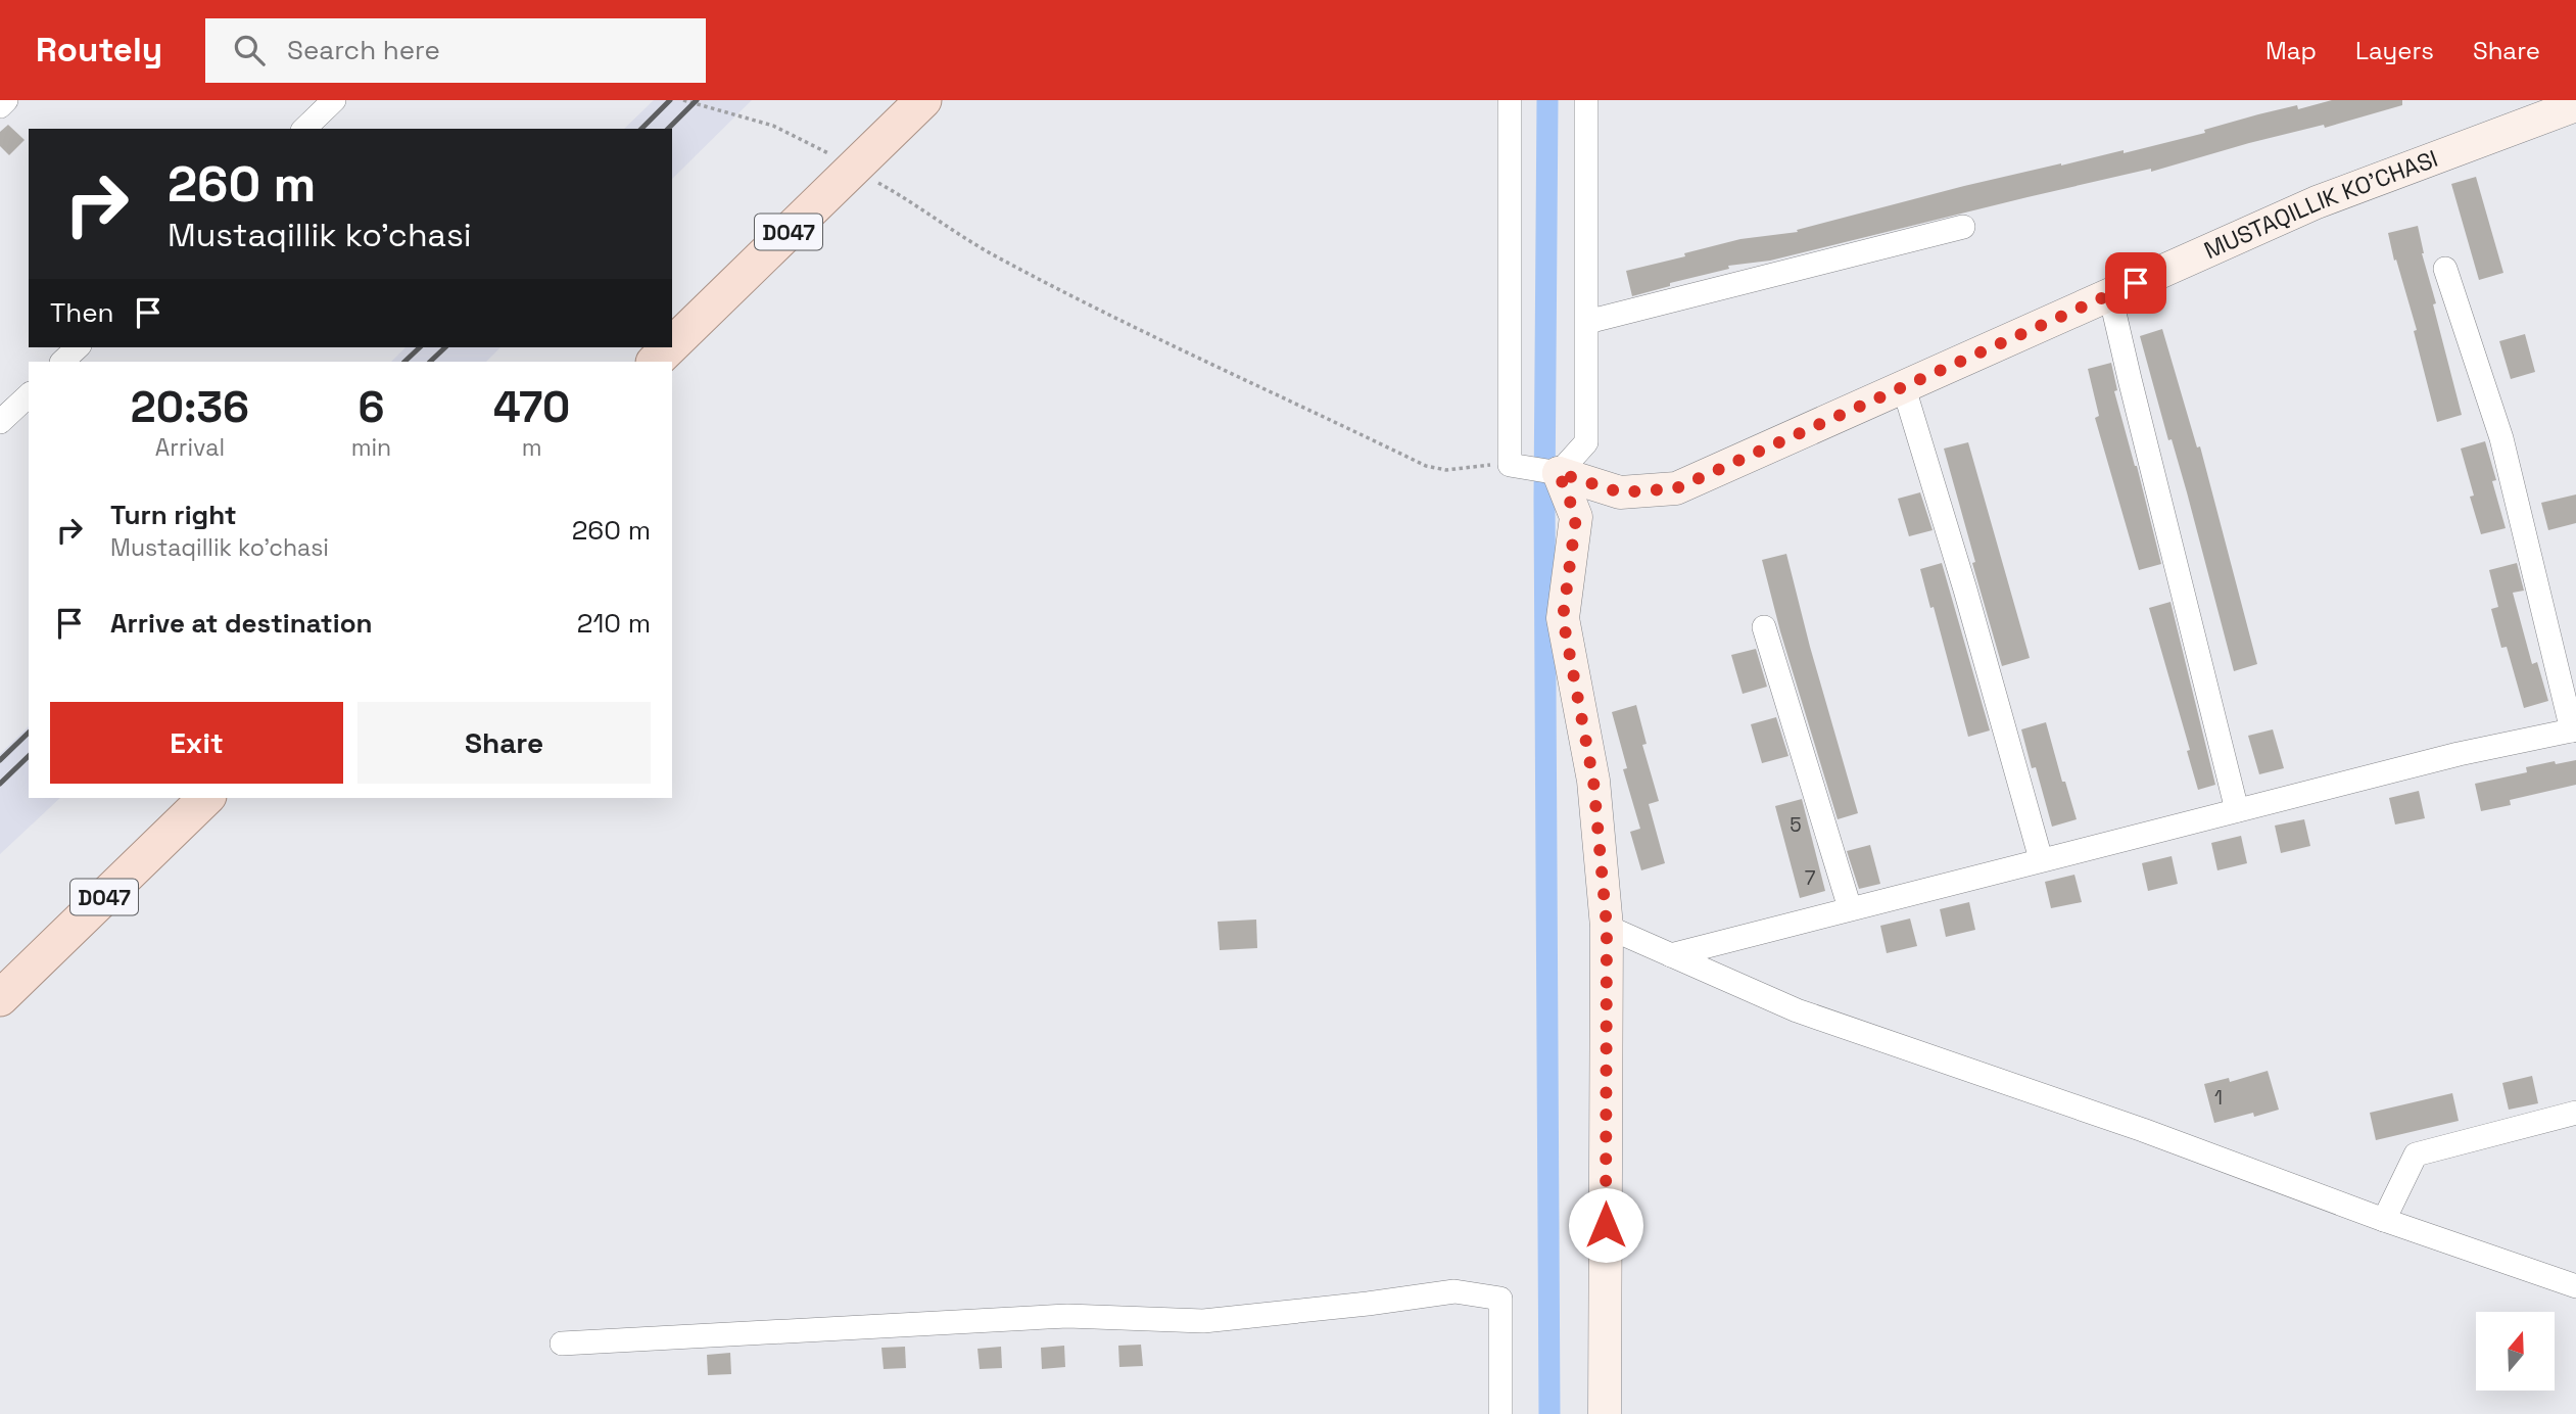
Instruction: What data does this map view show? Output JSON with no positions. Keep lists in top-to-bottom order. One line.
{"streets":{"main road":["D047"],"street":["MUSTAQILLIK KO'CHASI"]},"house_numbers":["5","7","1"],"north":"top","page":{"header":"Routely","search":"Search here","nav":["Map","Layers","Share"],"turn":["260 m","Mustaqillik ko'chasi"],"then":"Then","eta":["20:36","Arrival","6","min","470","m"],"list":[{"name":"Turn right","note":"Mustaqillik ko'chasi","value":"260 m"},{"name":"Arrive at destination","value":"210 m"}],"buttons":["Exit","Share"]}}
